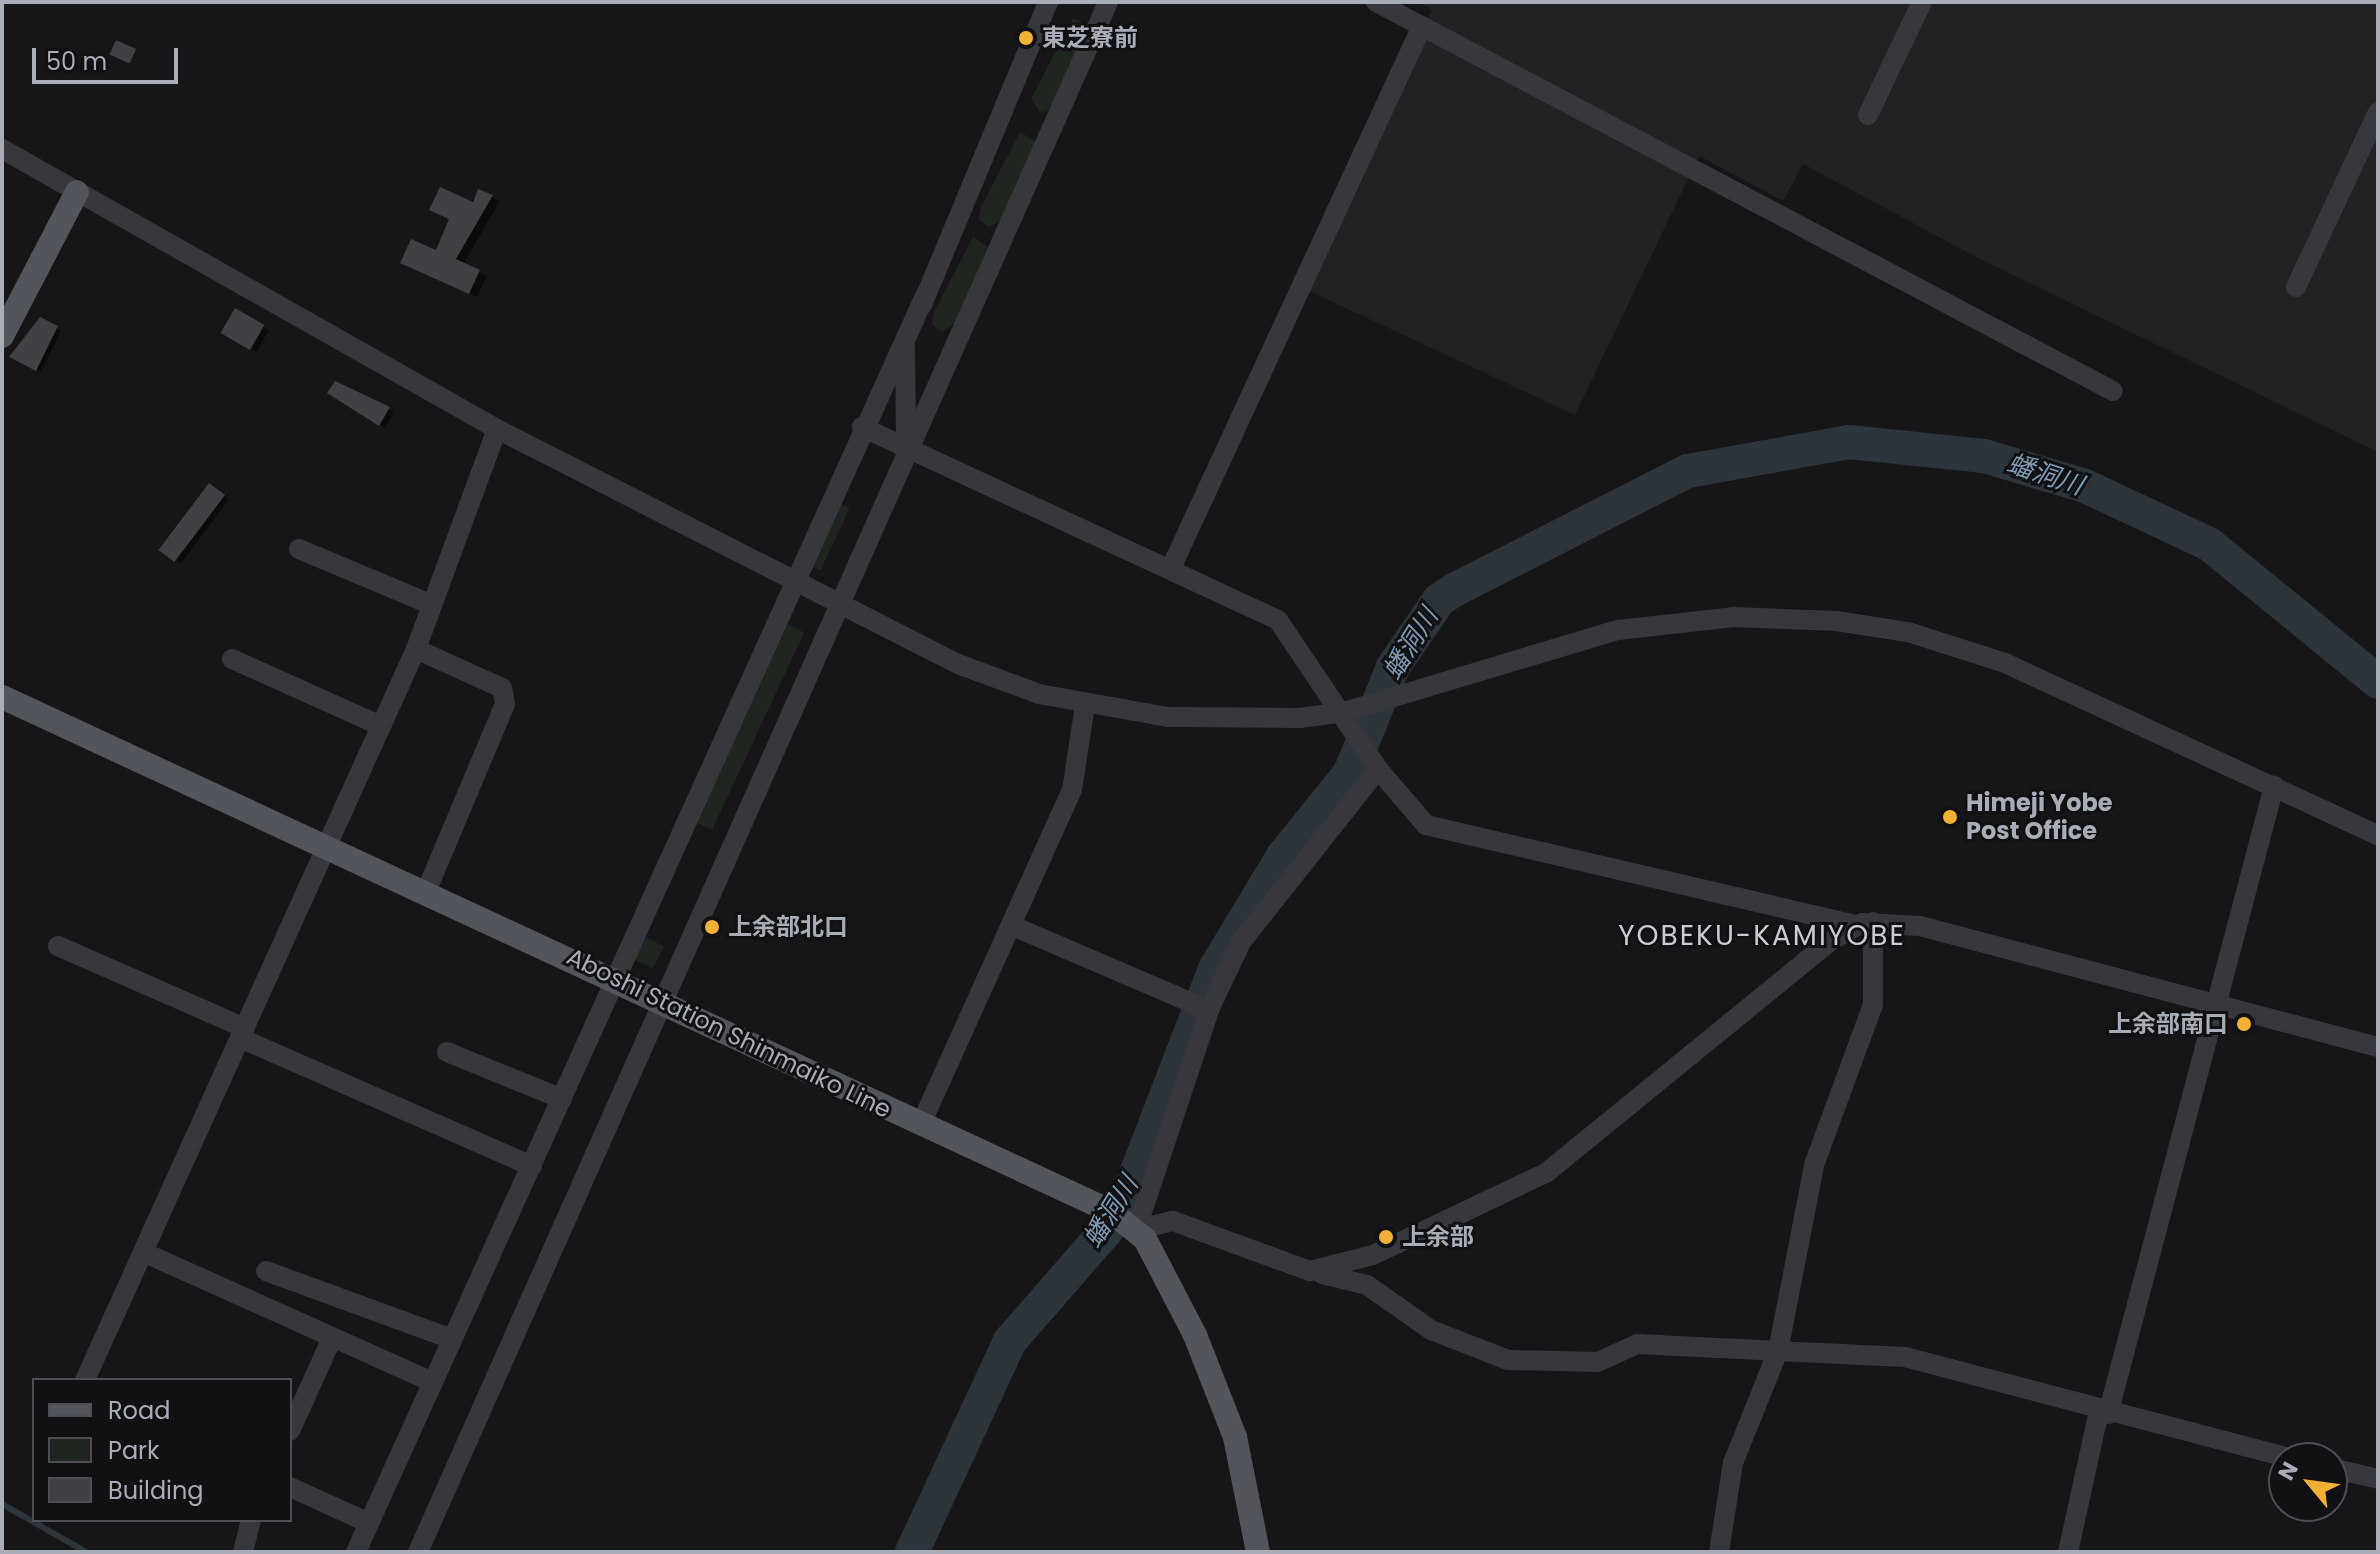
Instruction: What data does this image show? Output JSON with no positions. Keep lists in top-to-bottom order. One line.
{"streets":{"main road":["Aboshi Station Shinmaiko Line"]},"districts":["YOBEKU-KAMIYOBE"],"water":["蟠洞川"],"places":["東芝寮前","Himeji Yobe Post Office","上余部北口","上余部南口","上余部"],"legend":["Road","Park","Building"],"scale_bar":"50 m","north":"top left"}
